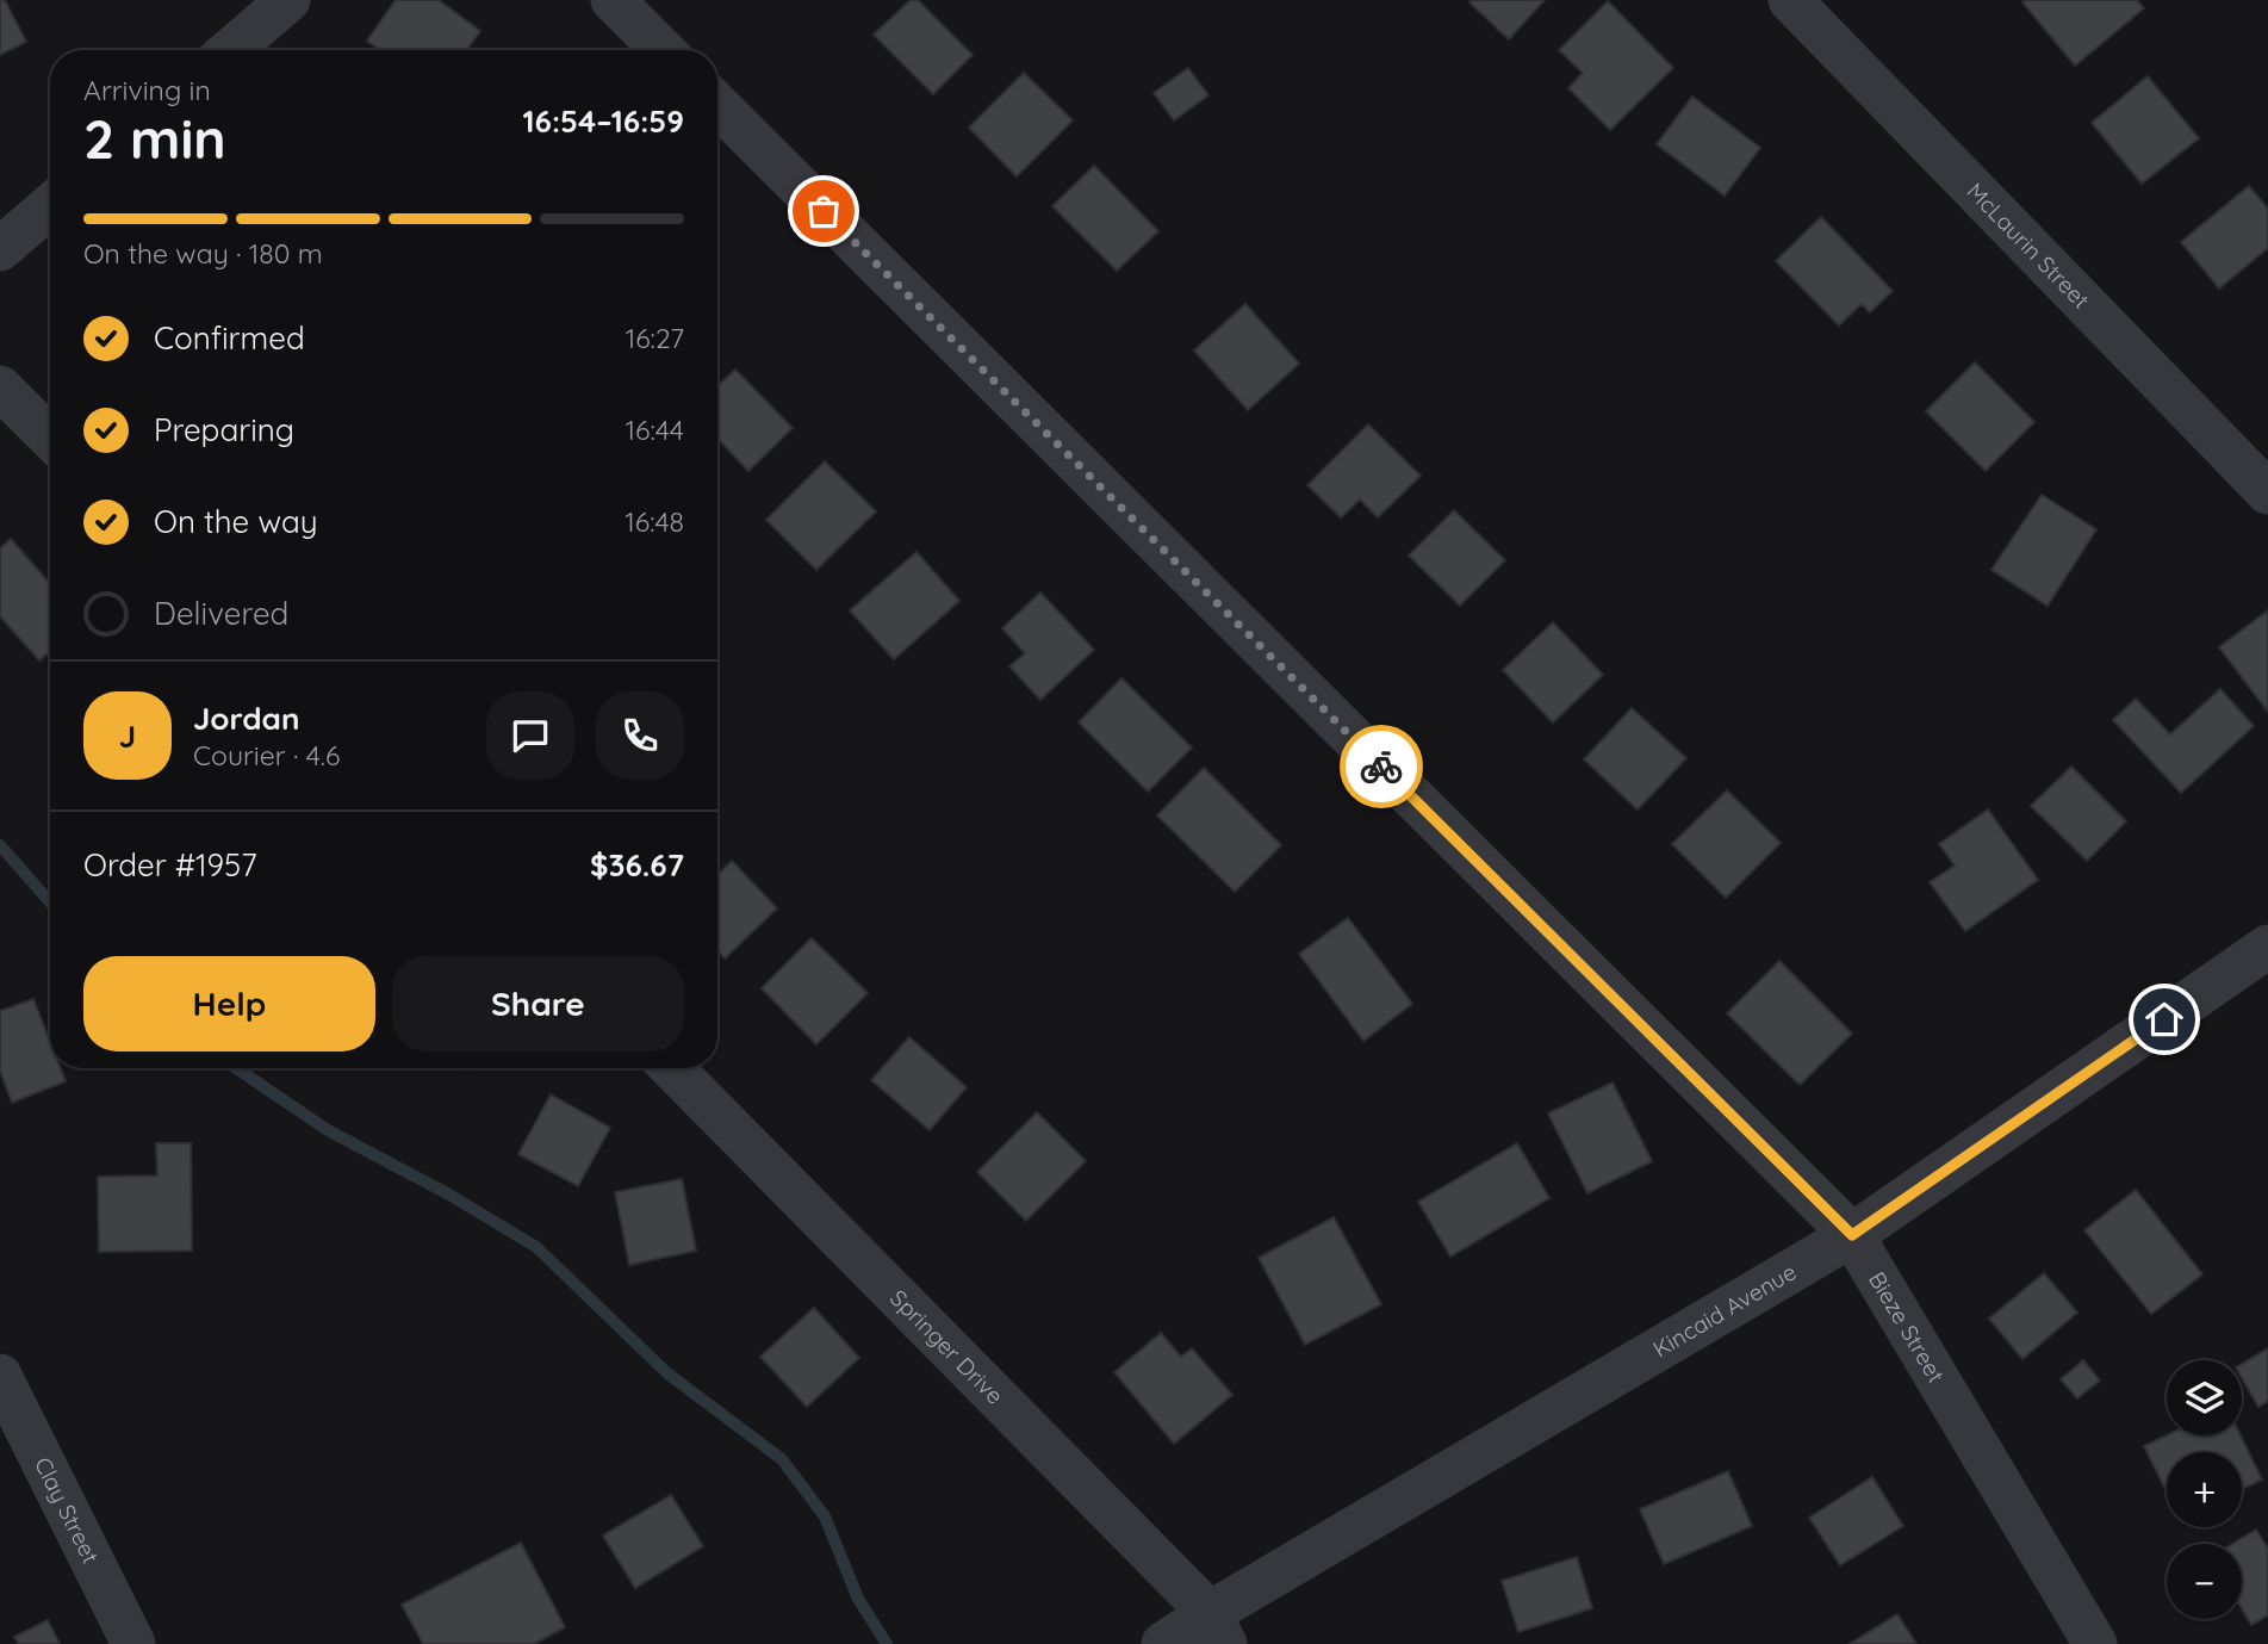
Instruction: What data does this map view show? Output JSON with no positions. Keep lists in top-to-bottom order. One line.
{"streets":{"street":["McLaurin Street","Kincaid Avenue","Bieze Street","Springer Drive","Clay Street"]},"crossings":[["Kincaid Avenue","Bieze Street"],["Kincaid Avenue","Springer Drive"]],"page":{"heading":["2 min","Arriving in","16:54–16:59"],"panel":["Jordan","Courier · 4.6","Order #1957","$36.67"],"bar":"On the way · 180 m","list":[["Confirmed","16:27"],["Preparing","16:44"],["On the way","16:48"],"Delivered"],"round":"J","buttons":["Help","Share"],"map_buttons":["+","−"]}}
